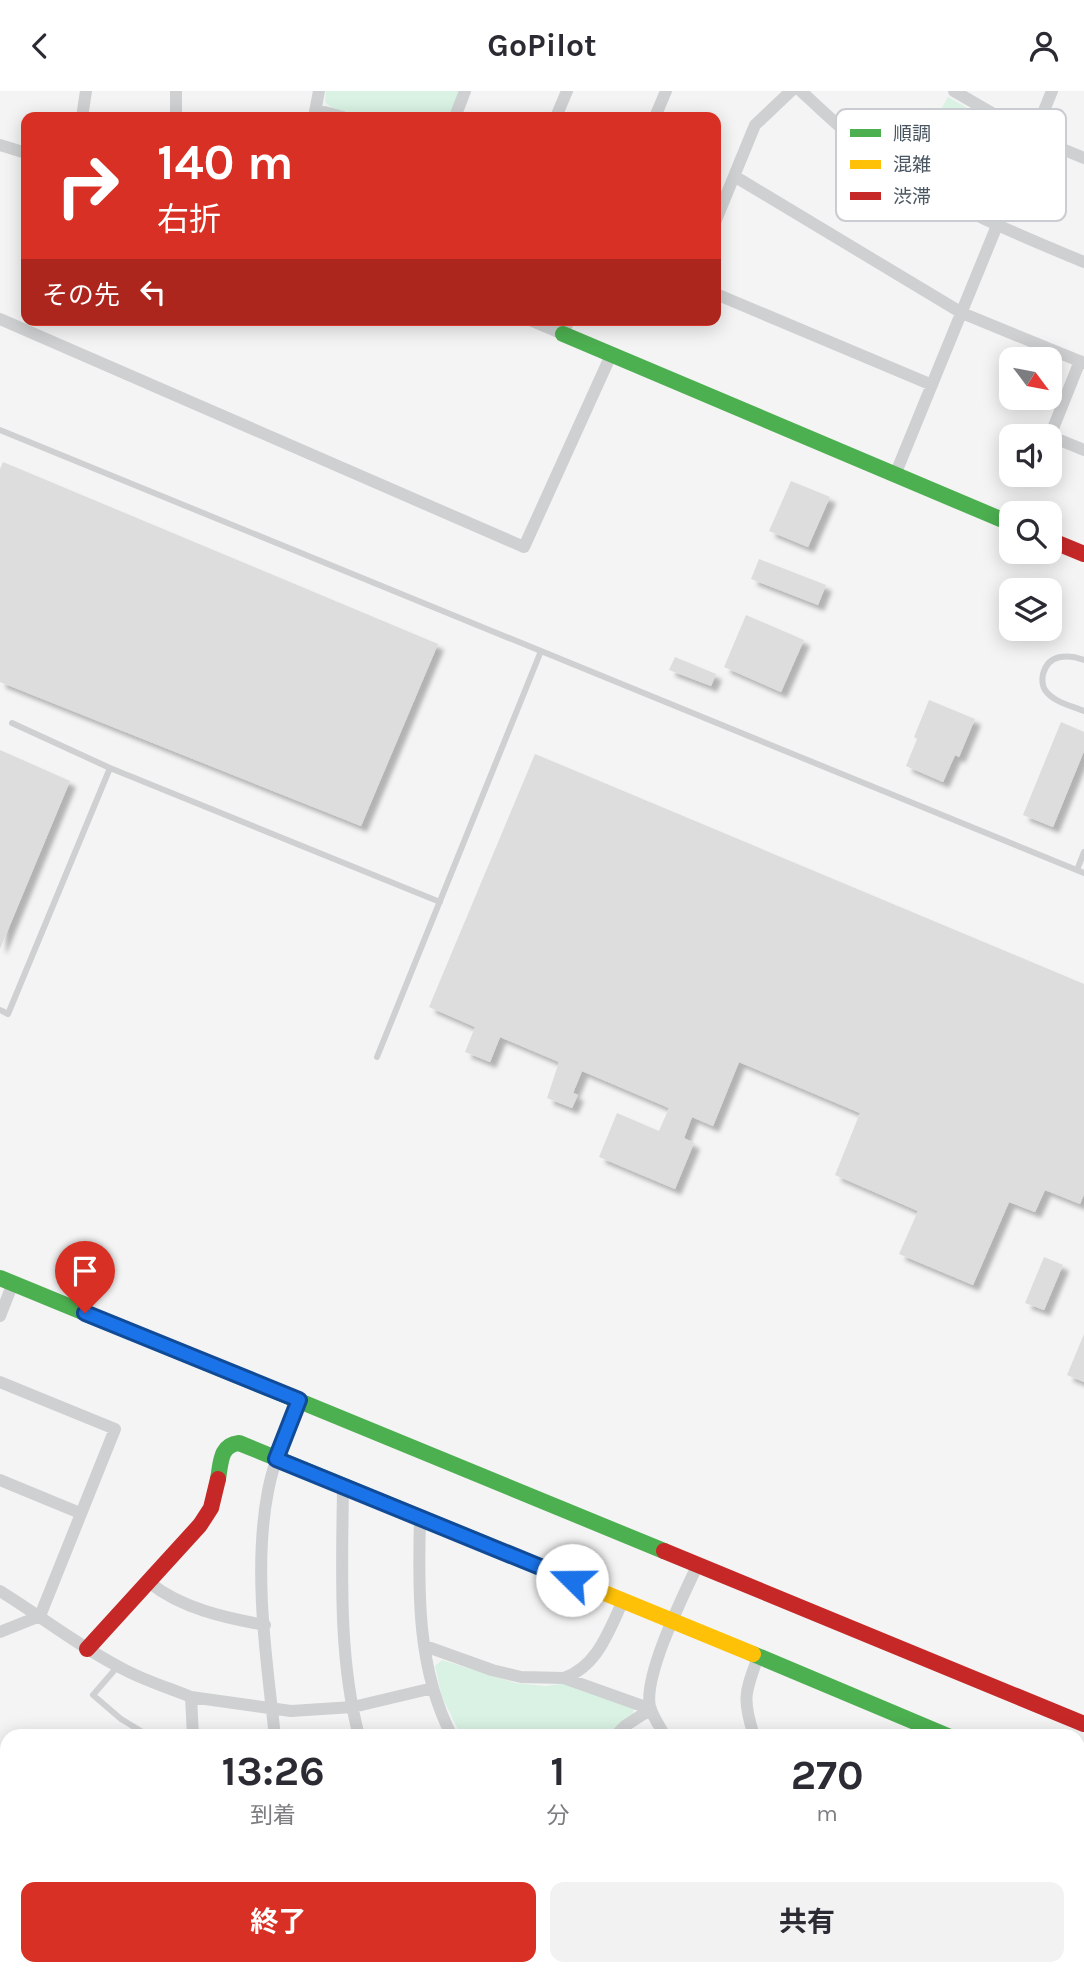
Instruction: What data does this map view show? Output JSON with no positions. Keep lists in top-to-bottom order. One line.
{"legend":["順調","混雑","渋滞"],"north":"bottom right","page":{"header":"GoPilot","turn":["140 m","右折"],"then":"その先","eta":["13:26","到着","1","分","270","m"],"buttons":["終了","共有"]}}
